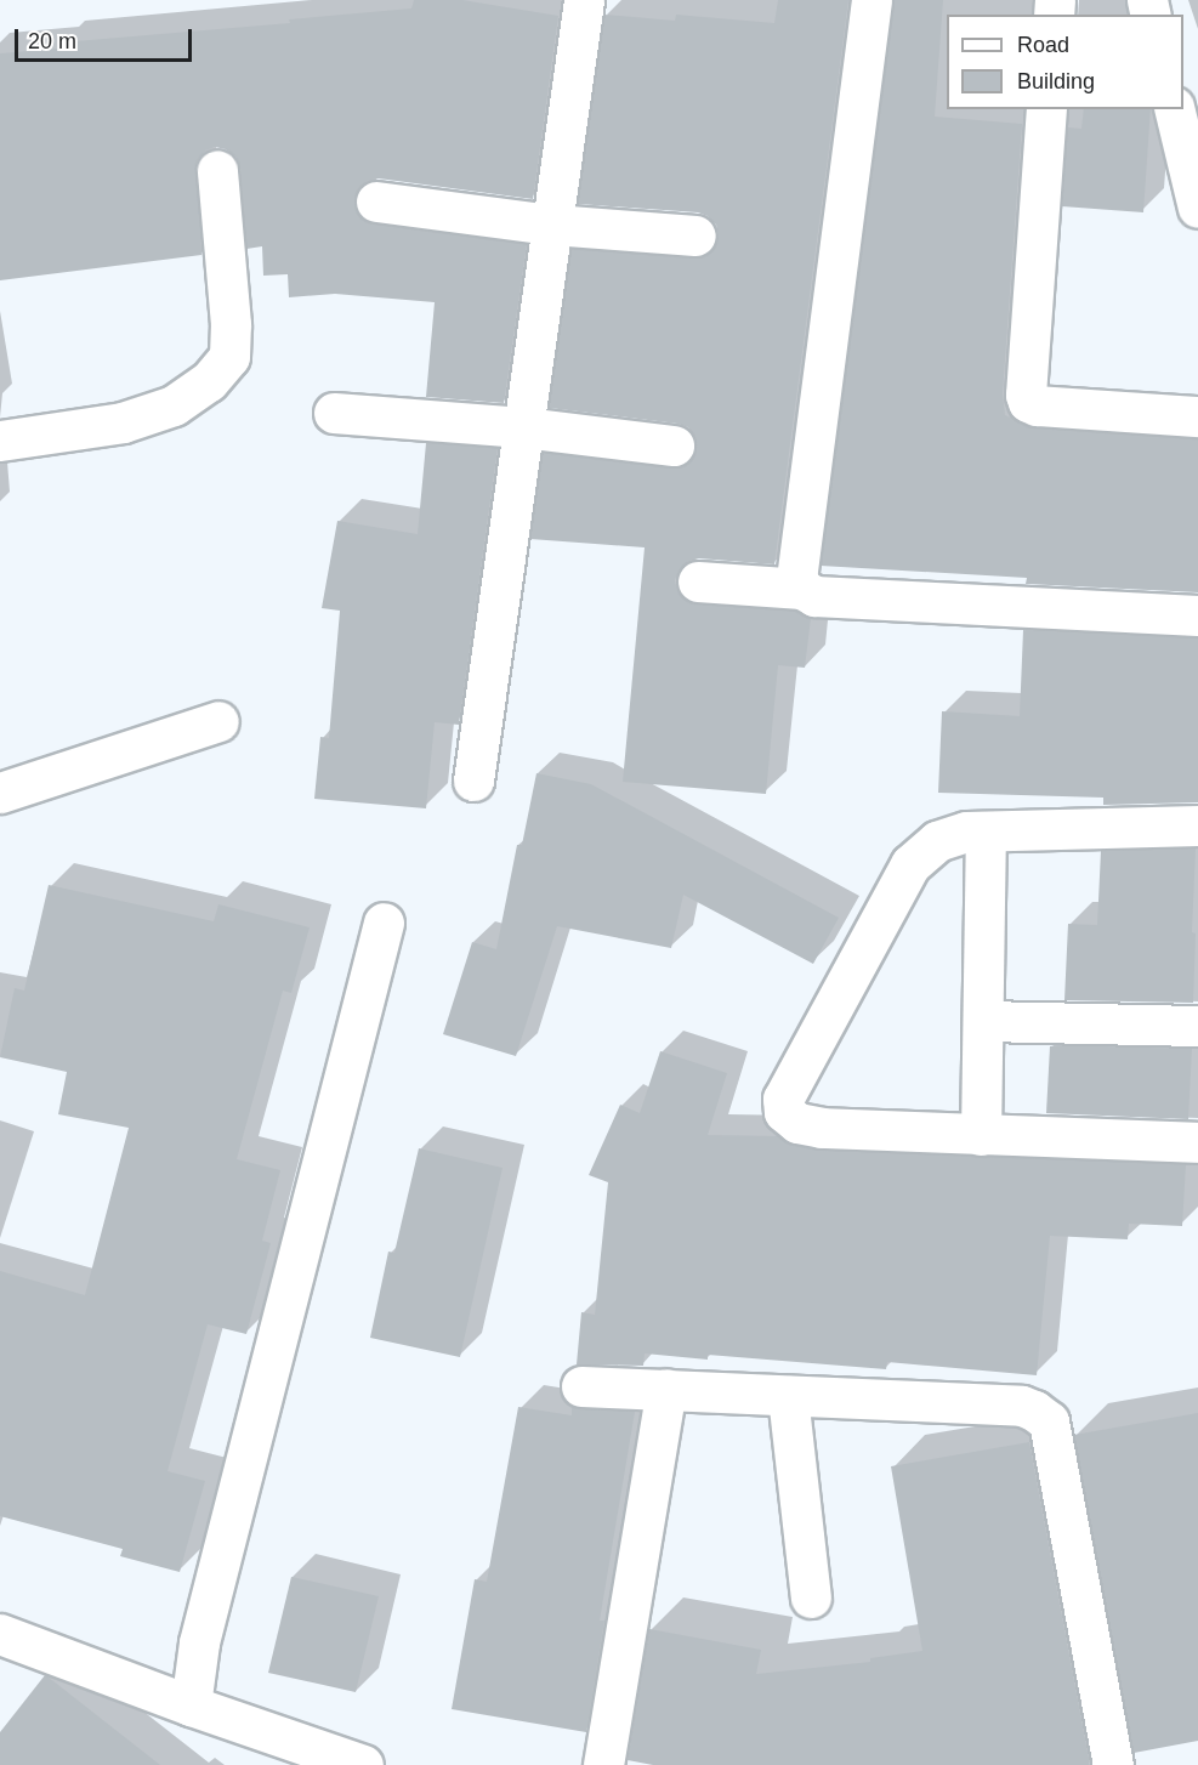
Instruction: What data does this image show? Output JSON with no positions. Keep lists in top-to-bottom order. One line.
{"legend":["Road","Building"],"scale_bar":"20 m"}
